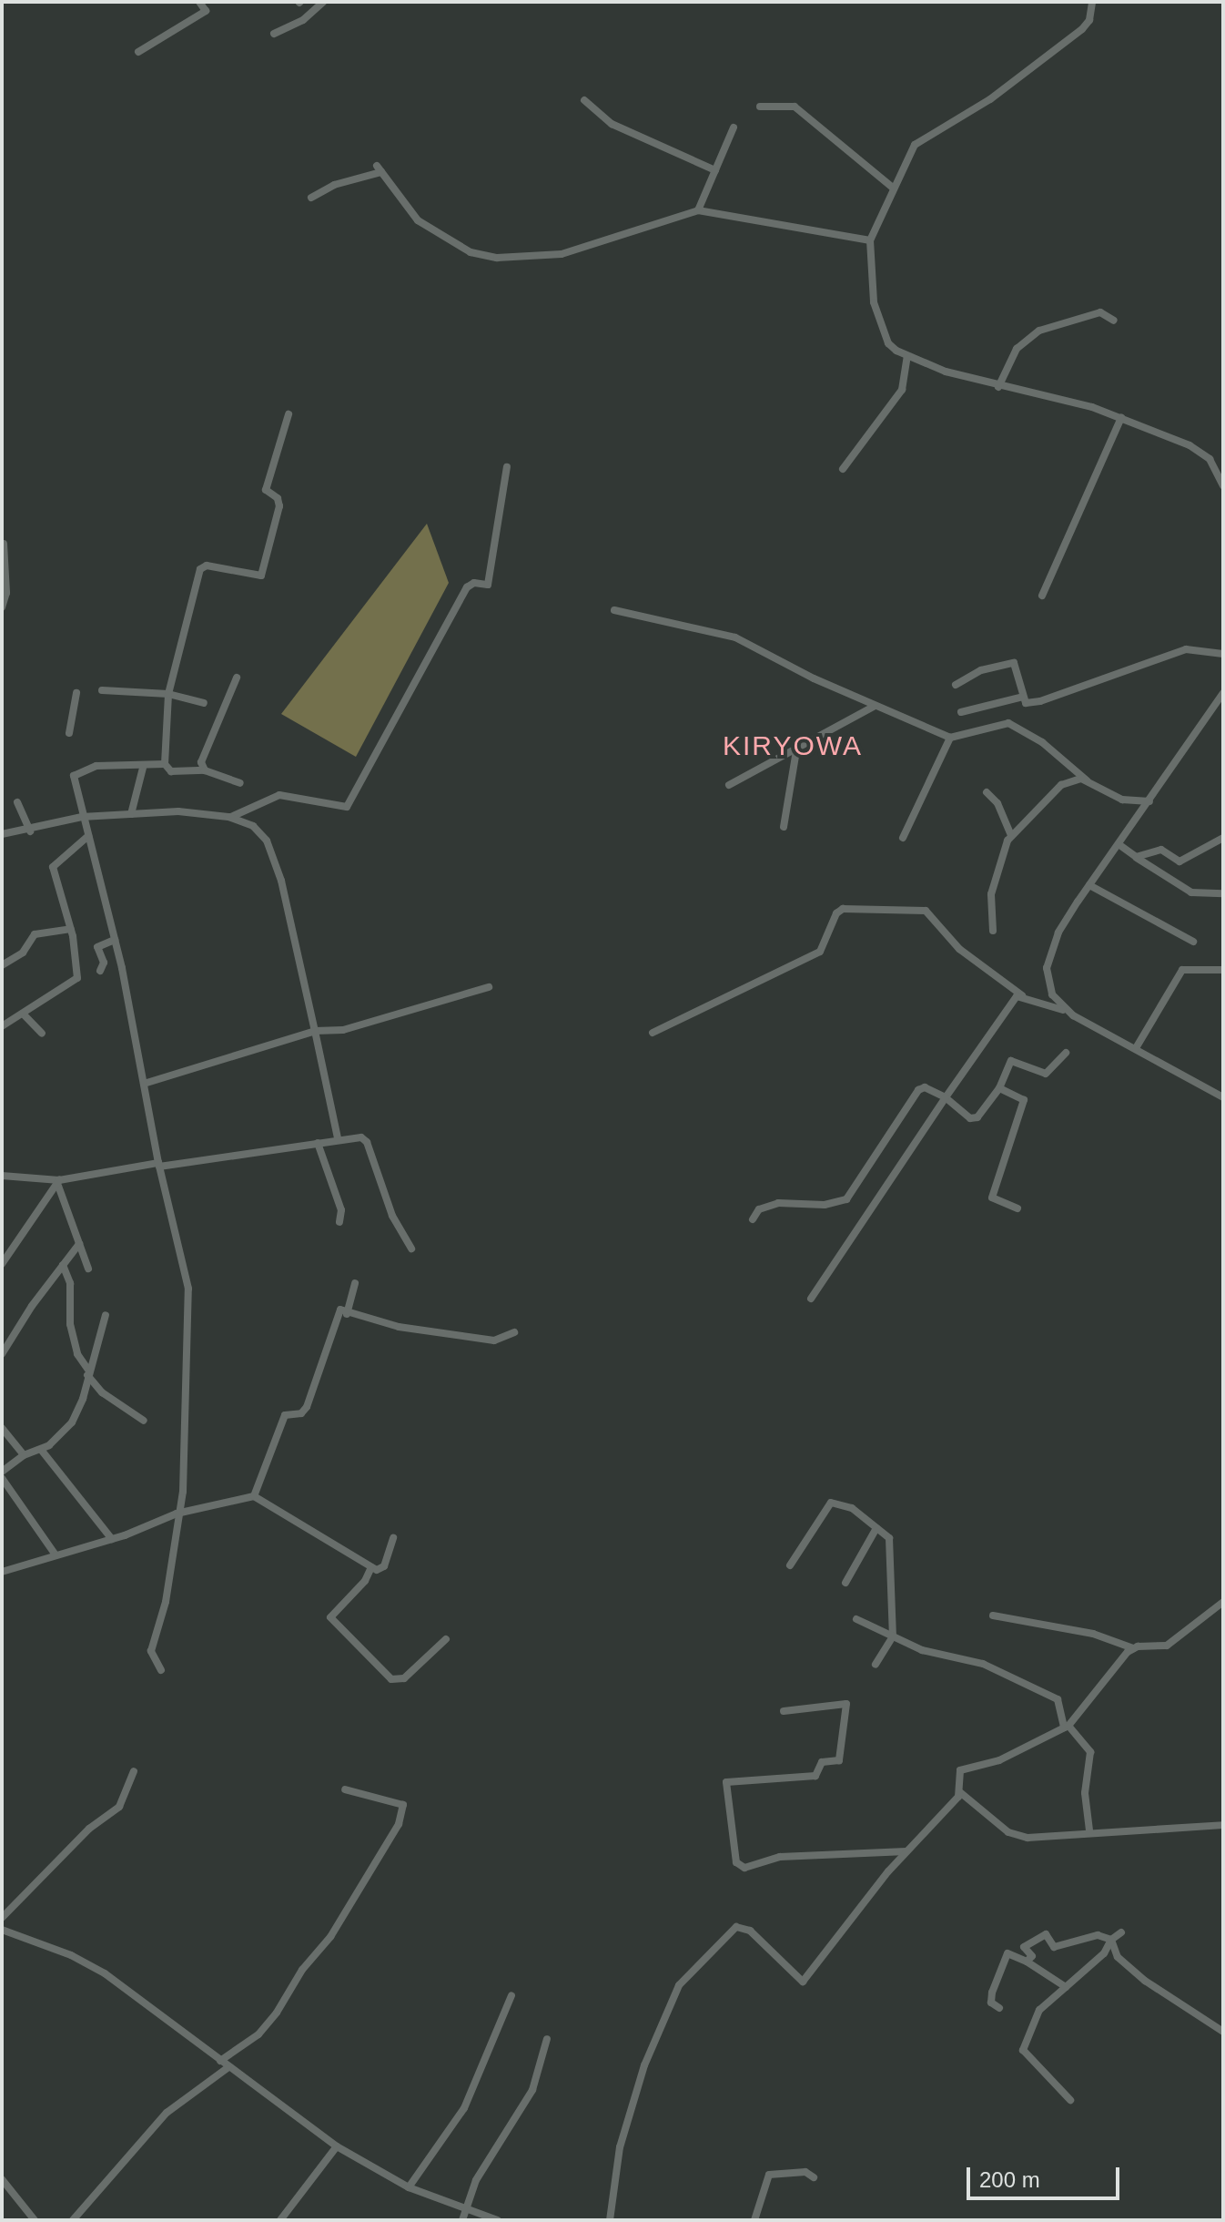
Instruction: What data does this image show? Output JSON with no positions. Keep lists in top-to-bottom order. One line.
{"districts":["KIRYOWA"],"scale_bar":"200 m"}
